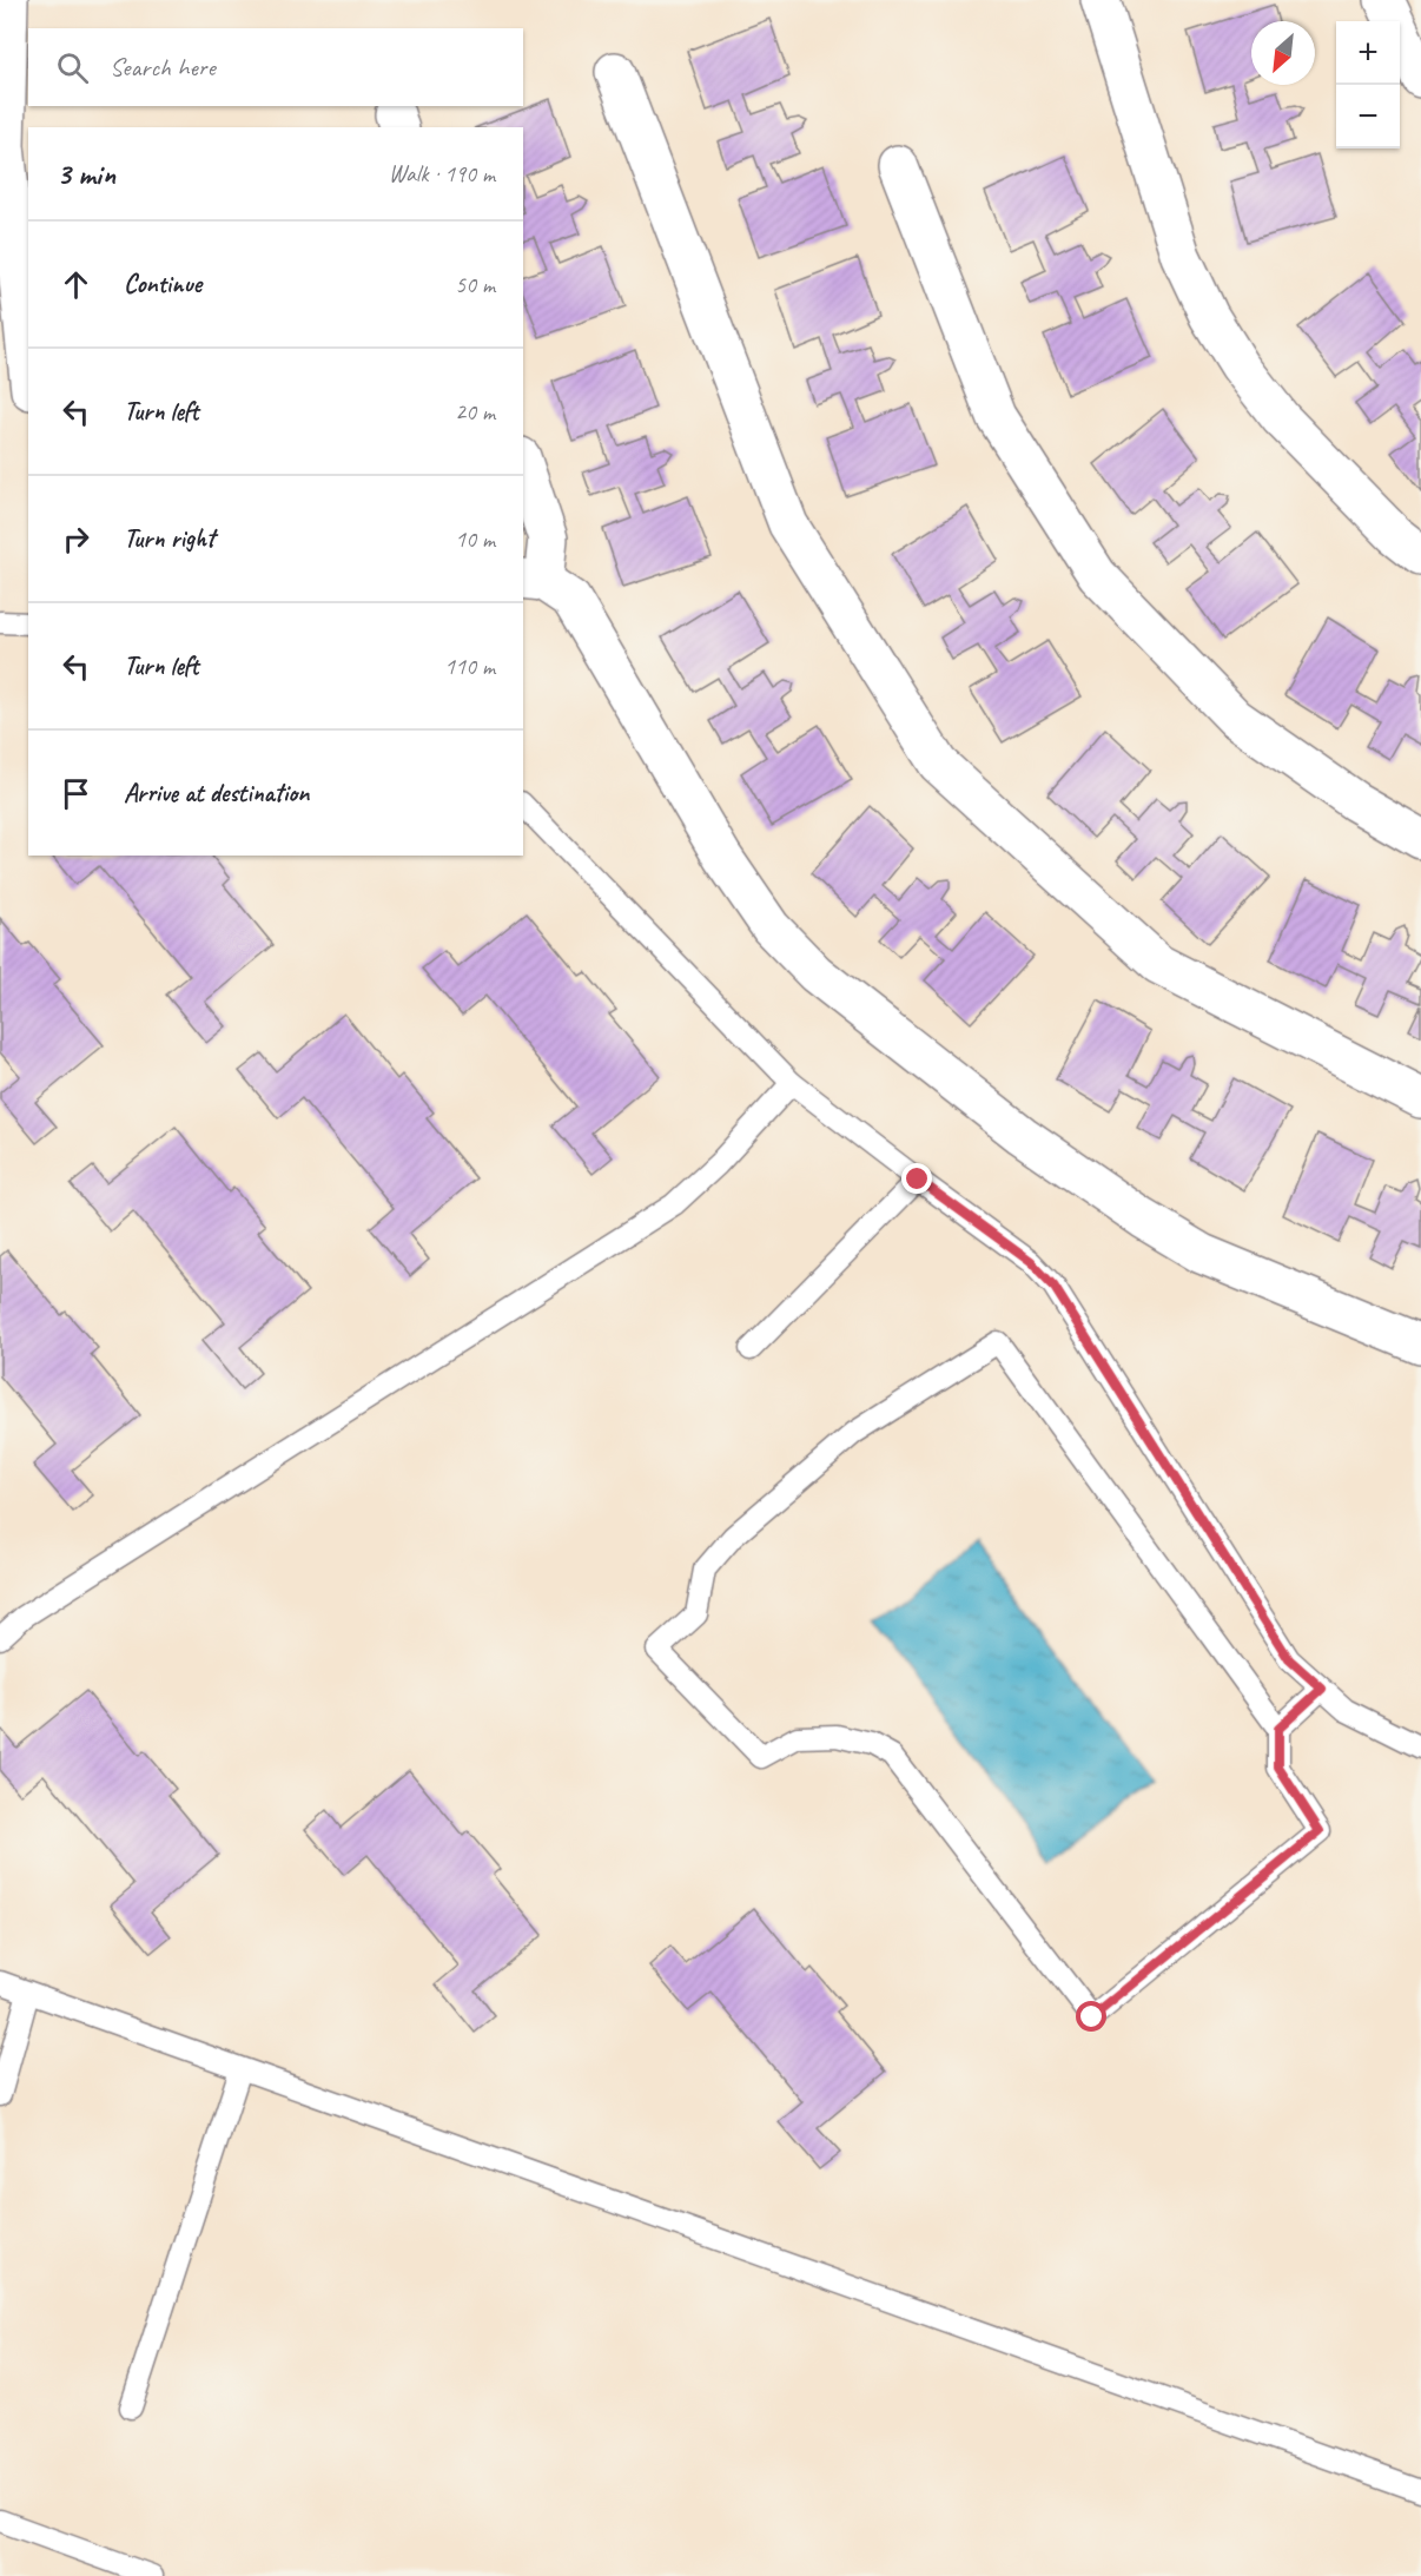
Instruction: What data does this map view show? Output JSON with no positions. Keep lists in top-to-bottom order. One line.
{"north":"bottom left","page":{"map_buttons":["+","−"],"search":"Search here","heading":["3 min","Walk · 190 m"],"list":[["Continue","50 m"],["Turn left","20 m"],["Turn right","10 m"],["Turn left","110 m"],"Arrive at destination"]}}
